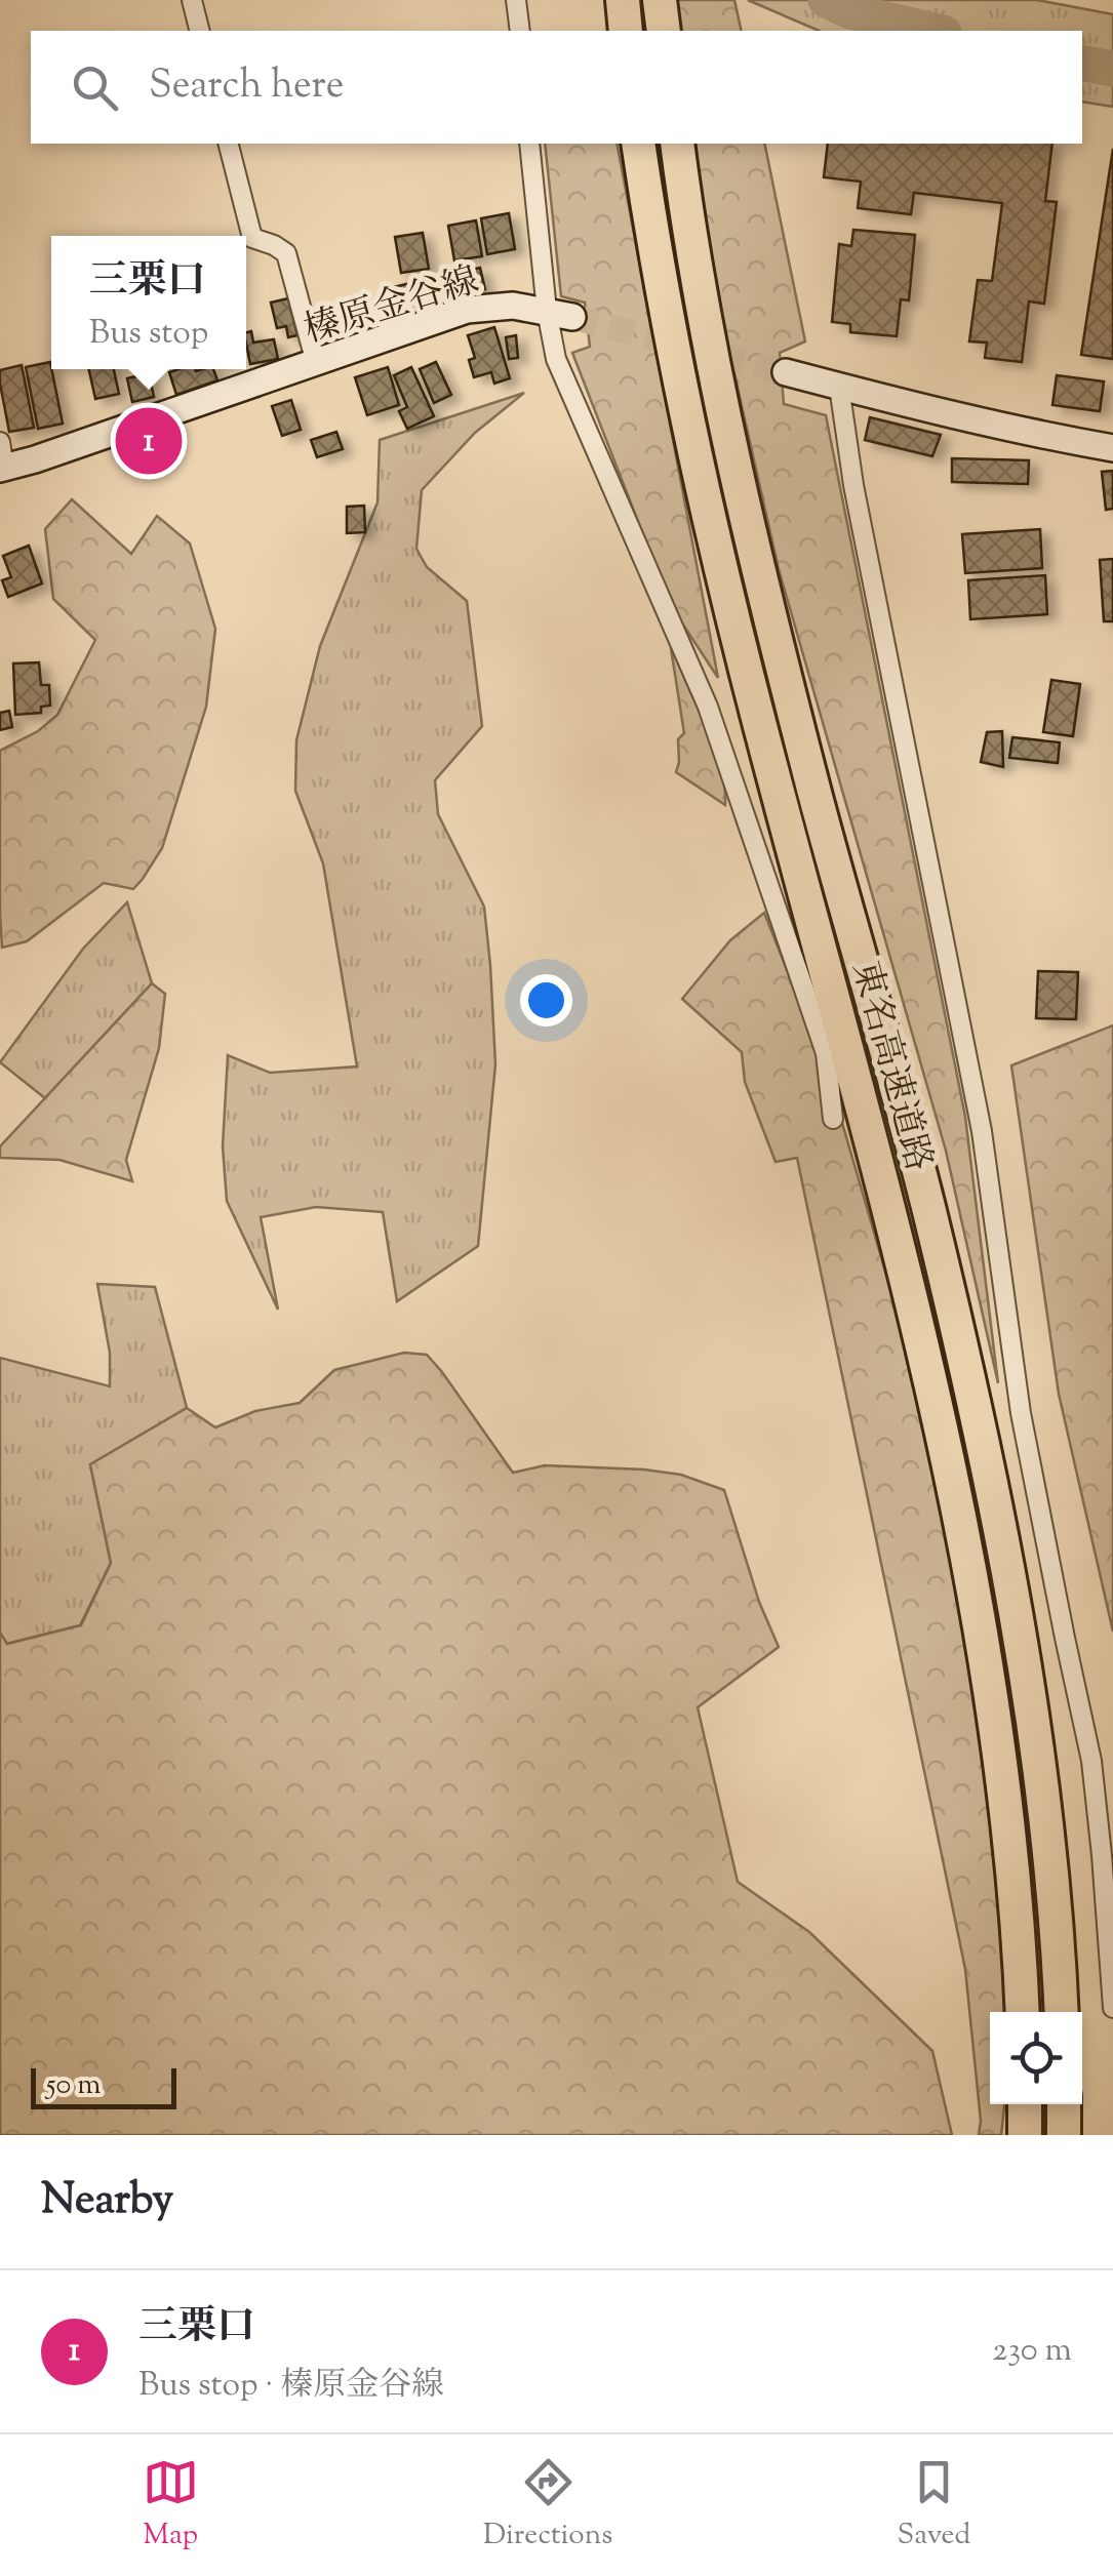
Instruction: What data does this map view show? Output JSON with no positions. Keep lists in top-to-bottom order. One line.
{"streets":{"highway":["東名高速道路"],"main road":["榛原金谷線"]},"scale_bar":"50 m","page":{"search":"Search here","popup":["三栗口","Bus stop"],"pins":"1","scale":"50 m","heading":"Nearby","list":[{"mark":"1","name":"三栗口","note":"Bus stop · 榛原金谷線","value":"230 m"}],"nav":["Map","Directions","Saved"]}}
